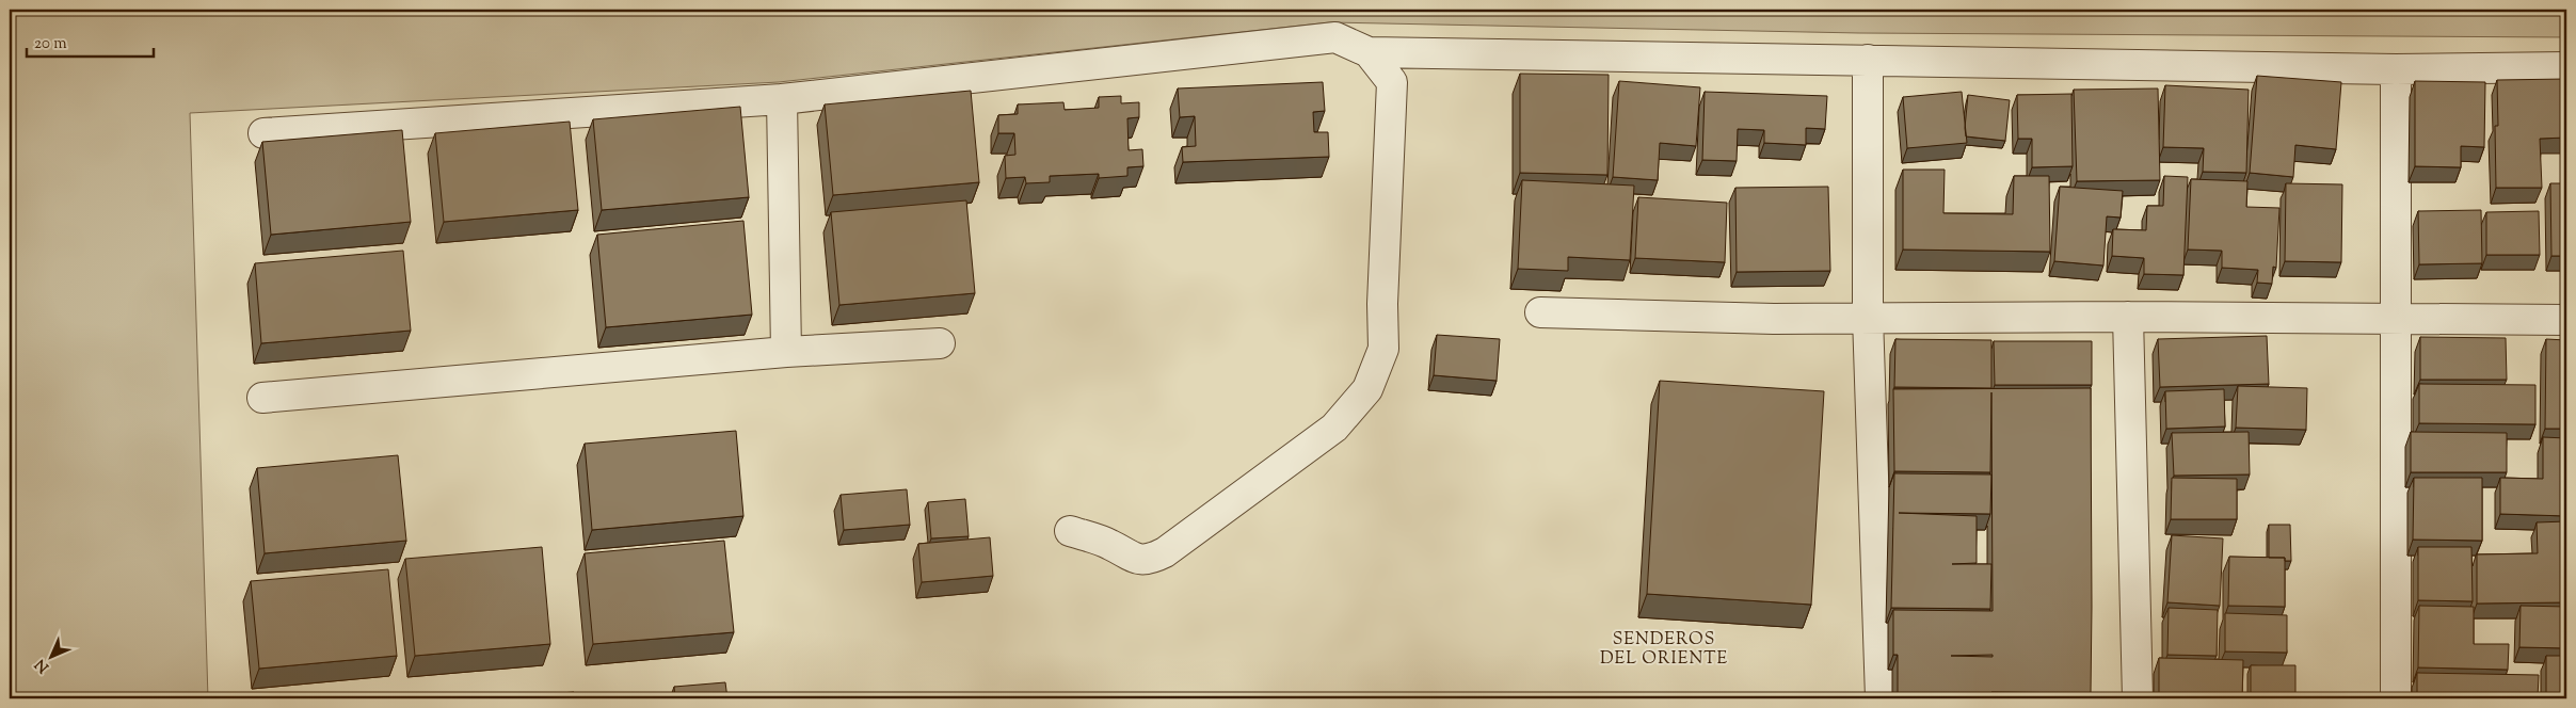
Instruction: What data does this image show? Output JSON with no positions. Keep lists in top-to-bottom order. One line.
{"districts":["SENDEROS DEL ORIENTE"],"scale_bar":"20 m","north":"bottom left"}
